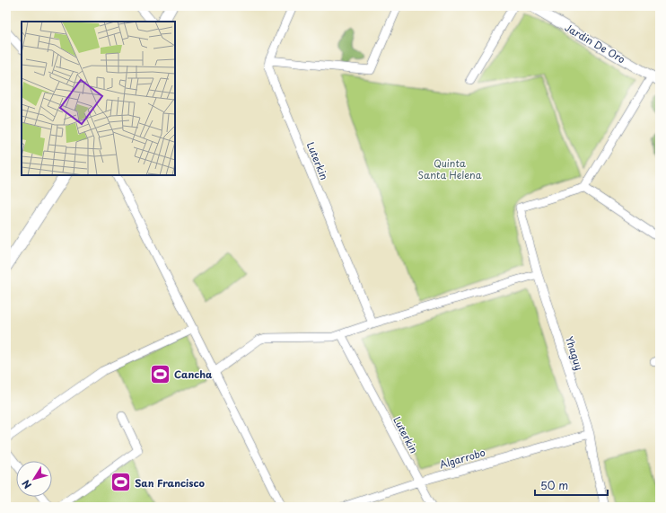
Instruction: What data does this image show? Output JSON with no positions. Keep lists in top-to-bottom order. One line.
{"streets":{"street":["Jardin De Oro","Luterkin","Yhaguy","Algarrobo"]},"crossings":[["Luterkin","Algarrobo"],["Yhaguy","Algarrobo"]],"parks":["Quinta Santa Helena"],"places":{"sports":["Cancha","San Francisco"]},"scale_bar":"50 m","north":"bottom left"}
